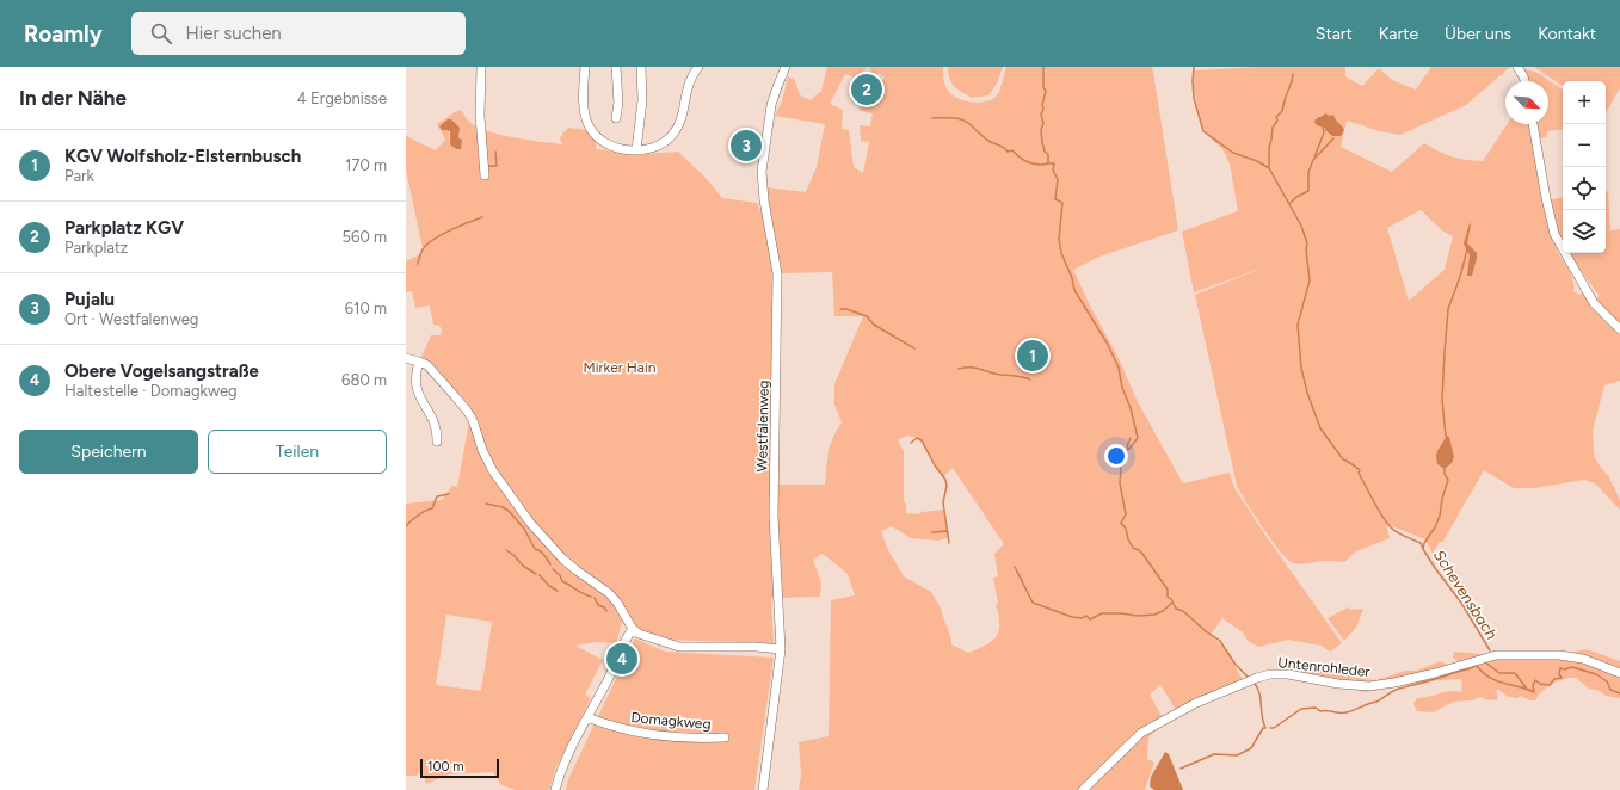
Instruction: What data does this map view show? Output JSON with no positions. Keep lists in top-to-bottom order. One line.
{"streets":{"street":["Westfalenweg","Untenrohleder","Domagkweg"]},"water":["Schevensbach"],"parks":["Mirker Hain"],"scale_bar":"100 m","north":"bottom right","page":{"header":"Roamly","search":"Hier suchen","nav":["Start","Karte","Über uns","Kontakt"],"heading":["In der Nähe","4 Ergebnisse"],"pins":["2","3","1","4"],"map_buttons":["+","−"],"list":[{"mark":"1","name":"KGV Wolfsholz-Elsternbusch","note":"Park","value":"170 m"},{"mark":"2","name":"Parkplatz KGV","note":"Parkplatz","value":"560 m"},{"mark":"3","name":"Pujalu","note":"Ort · Westfalenweg","value":"610 m"},{"mark":"4","name":"Obere Vogelsangstraße","note":"Haltestelle · Domagkweg","value":"680 m"}],"buttons":["Speichern","Teilen"],"scale":"100 m"}}
